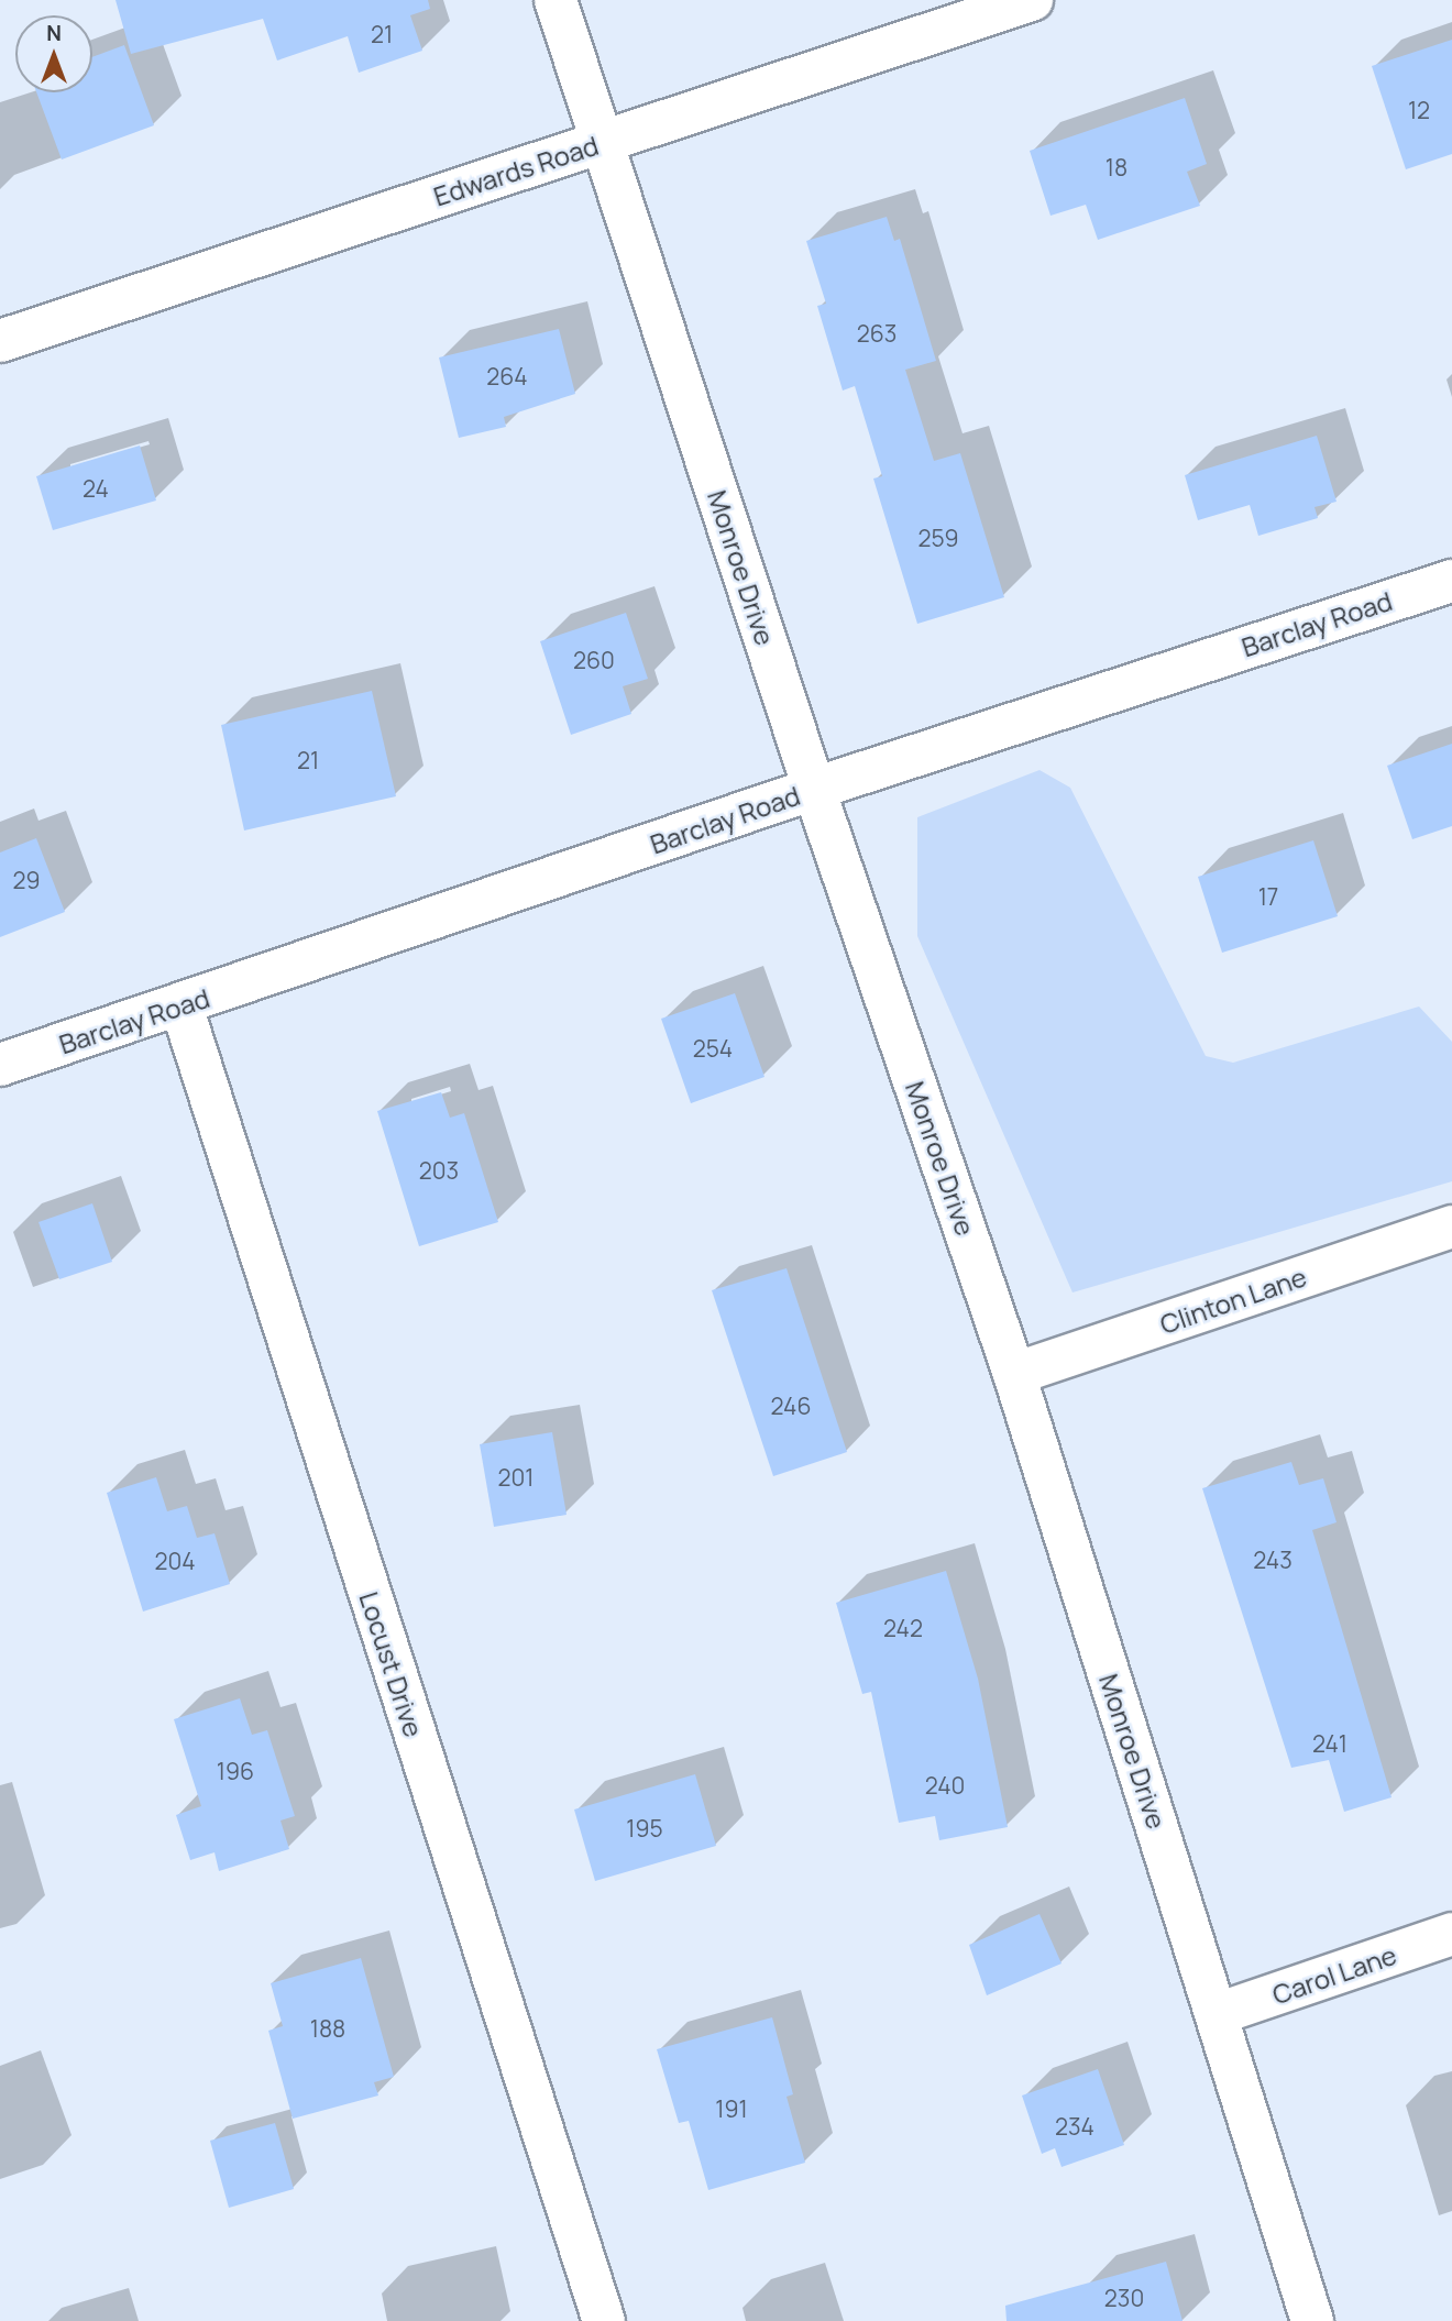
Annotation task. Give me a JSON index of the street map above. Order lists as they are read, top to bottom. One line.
{"streets":{"street":["Edwards Road","Monroe Drive","Barclay Road","Clinton Lane","Locust Drive","Carol Lane"]},"crossings":[["Edwards Road","Monroe Drive"],["Monroe Drive","Barclay Road"],["Monroe Drive","Clinton Lane"],["Monroe Drive","Carol Lane"],["Barclay Road","Locust Drive"]],"house_numbers":["21","12","18","263","264","24","259","260","21","29","17","254","203","246","201","243","204","242","241","196","240","195","188","191","234","230"],"north":"top"}
